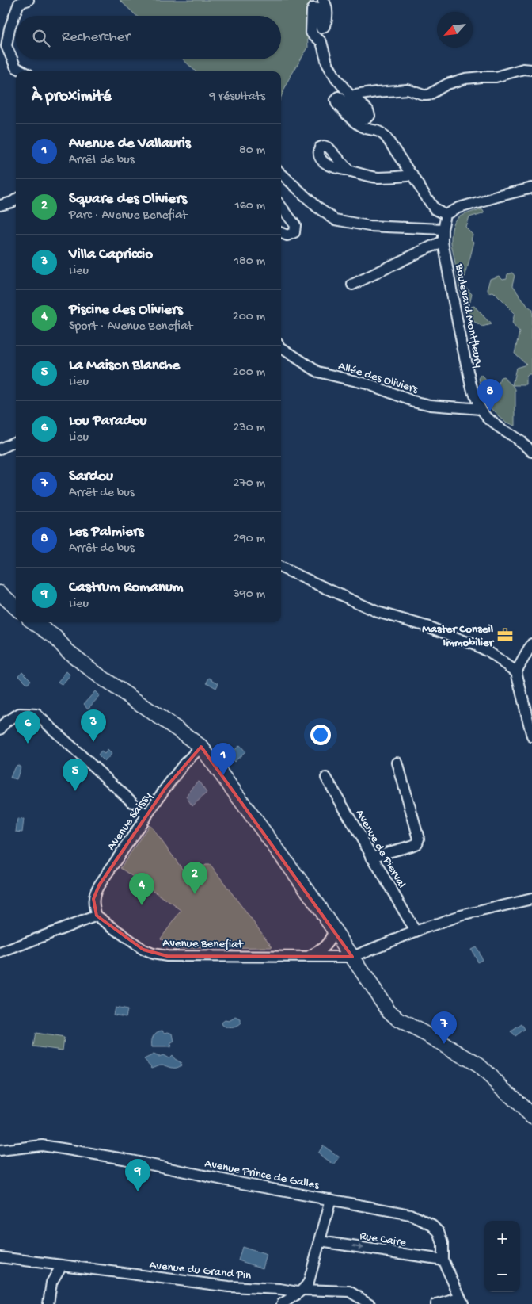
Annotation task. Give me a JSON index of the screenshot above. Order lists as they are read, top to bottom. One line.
{"streets":{"street":["Boulevard Montfleury","Allée des Oliviers","Avenue Saissy","Avenue de Pierval","Avenue Benefiat","Avenue Prince de Galles","Rue Caire","Avenue du Grand Pin"]},"crossings":[["Boulevard Montfleury","Allée des Oliviers"],["Avenue Saissy","Avenue Benefiat"],["Avenue Prince de Galles","Rue Caire"]],"one_way":["Rue Caire"],"places":{"office":["Master Conseil Immobilier"]},"north":"bottom left","page":{"search":"Rechercher","heading":["À proximité","9 résultats"],"list":[{"mark":"1","name":"Avenue de Vallauris","note":"Arrêt de bus","value":"80 m"},{"mark":"2","name":"Square des Oliviers","note":"Parc · Avenue Benefiat","value":"160 m"},{"mark":"3","name":"Villa Capriccio","note":"Lieu","value":"180 m"},{"mark":"4","name":"Piscine des Oliviers","note":"Sport · Avenue Benefiat","value":"200 m"},{"mark":"5","name":"La Maison Blanche","note":"Lieu","value":"200 m"},{"mark":"6","name":"Lou Paradou","note":"Lieu","value":"230 m"},{"mark":"7","name":"Sardou","note":"Arrêt de bus","value":"270 m"},{"mark":"8","name":"Les Palmiers","note":"Arrêt de bus","value":"290 m"},{"mark":"9","name":"Castrum Romanum","note":"Lieu","value":"390 m"}],"pins":["8","3","6","1","5","2","4","7","9"],"map_buttons":["+","−"]}}
